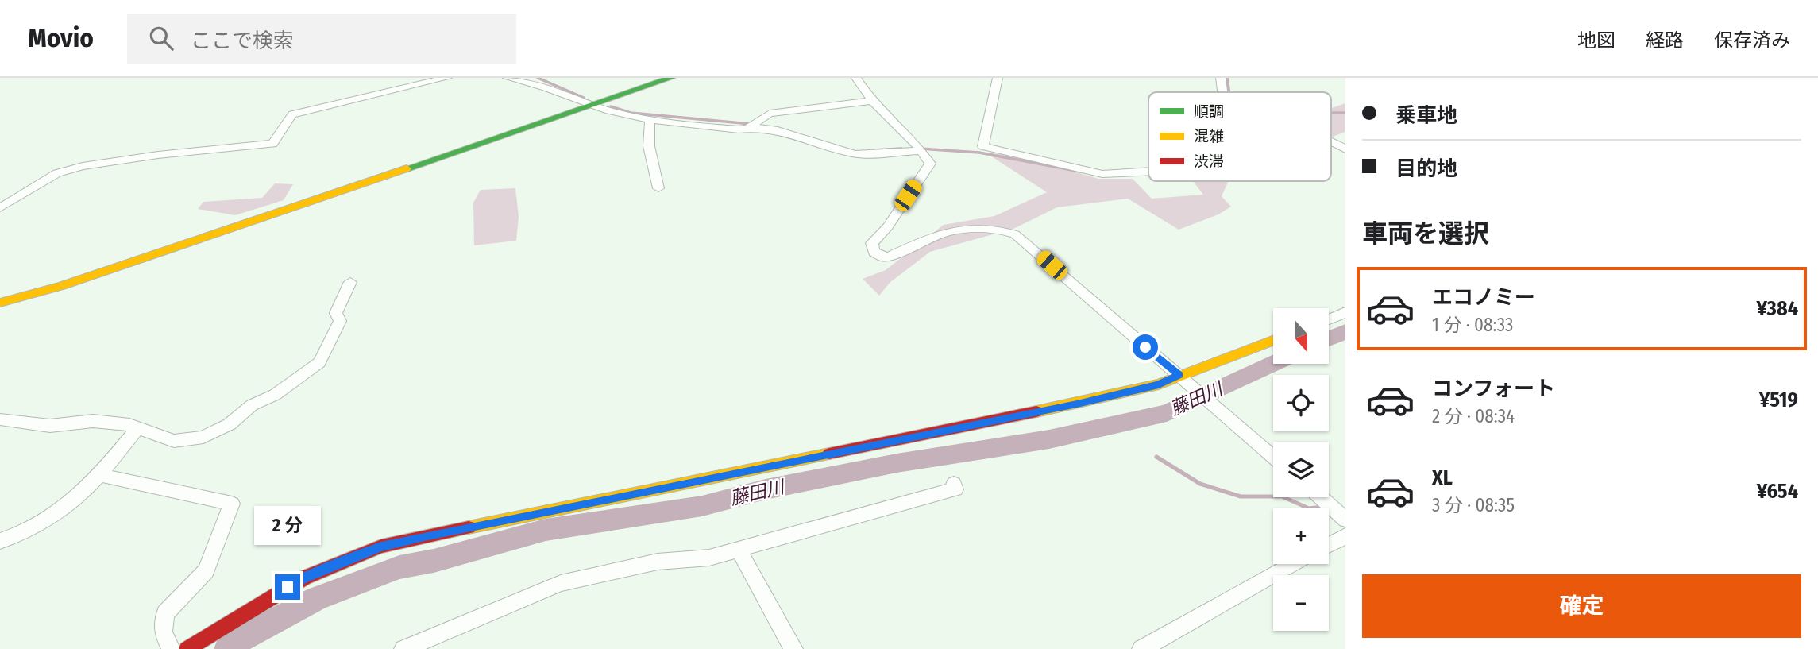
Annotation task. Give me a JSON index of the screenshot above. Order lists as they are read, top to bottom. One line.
{"water":["藤田川"],"legend":["順調","混雑","渋滞"],"north":"bottom","page":{"header":"Movio","search":"ここで検索","nav":["地図","経路","保存済み"],"banner":["乗車地","目的地"],"heading":"車両を選択","list":[{"name":"エコノミー","note":"1 分 · 08:33","value":"¥384"},{"name":"コンフォート","note":"2 分 · 08:34","value":"¥519"},{"name":"XL","note":"3 分 · 08:35","value":"¥654"}],"map_buttons":["+","−"],"bubble":"2 分","buttons":"確定"}}
